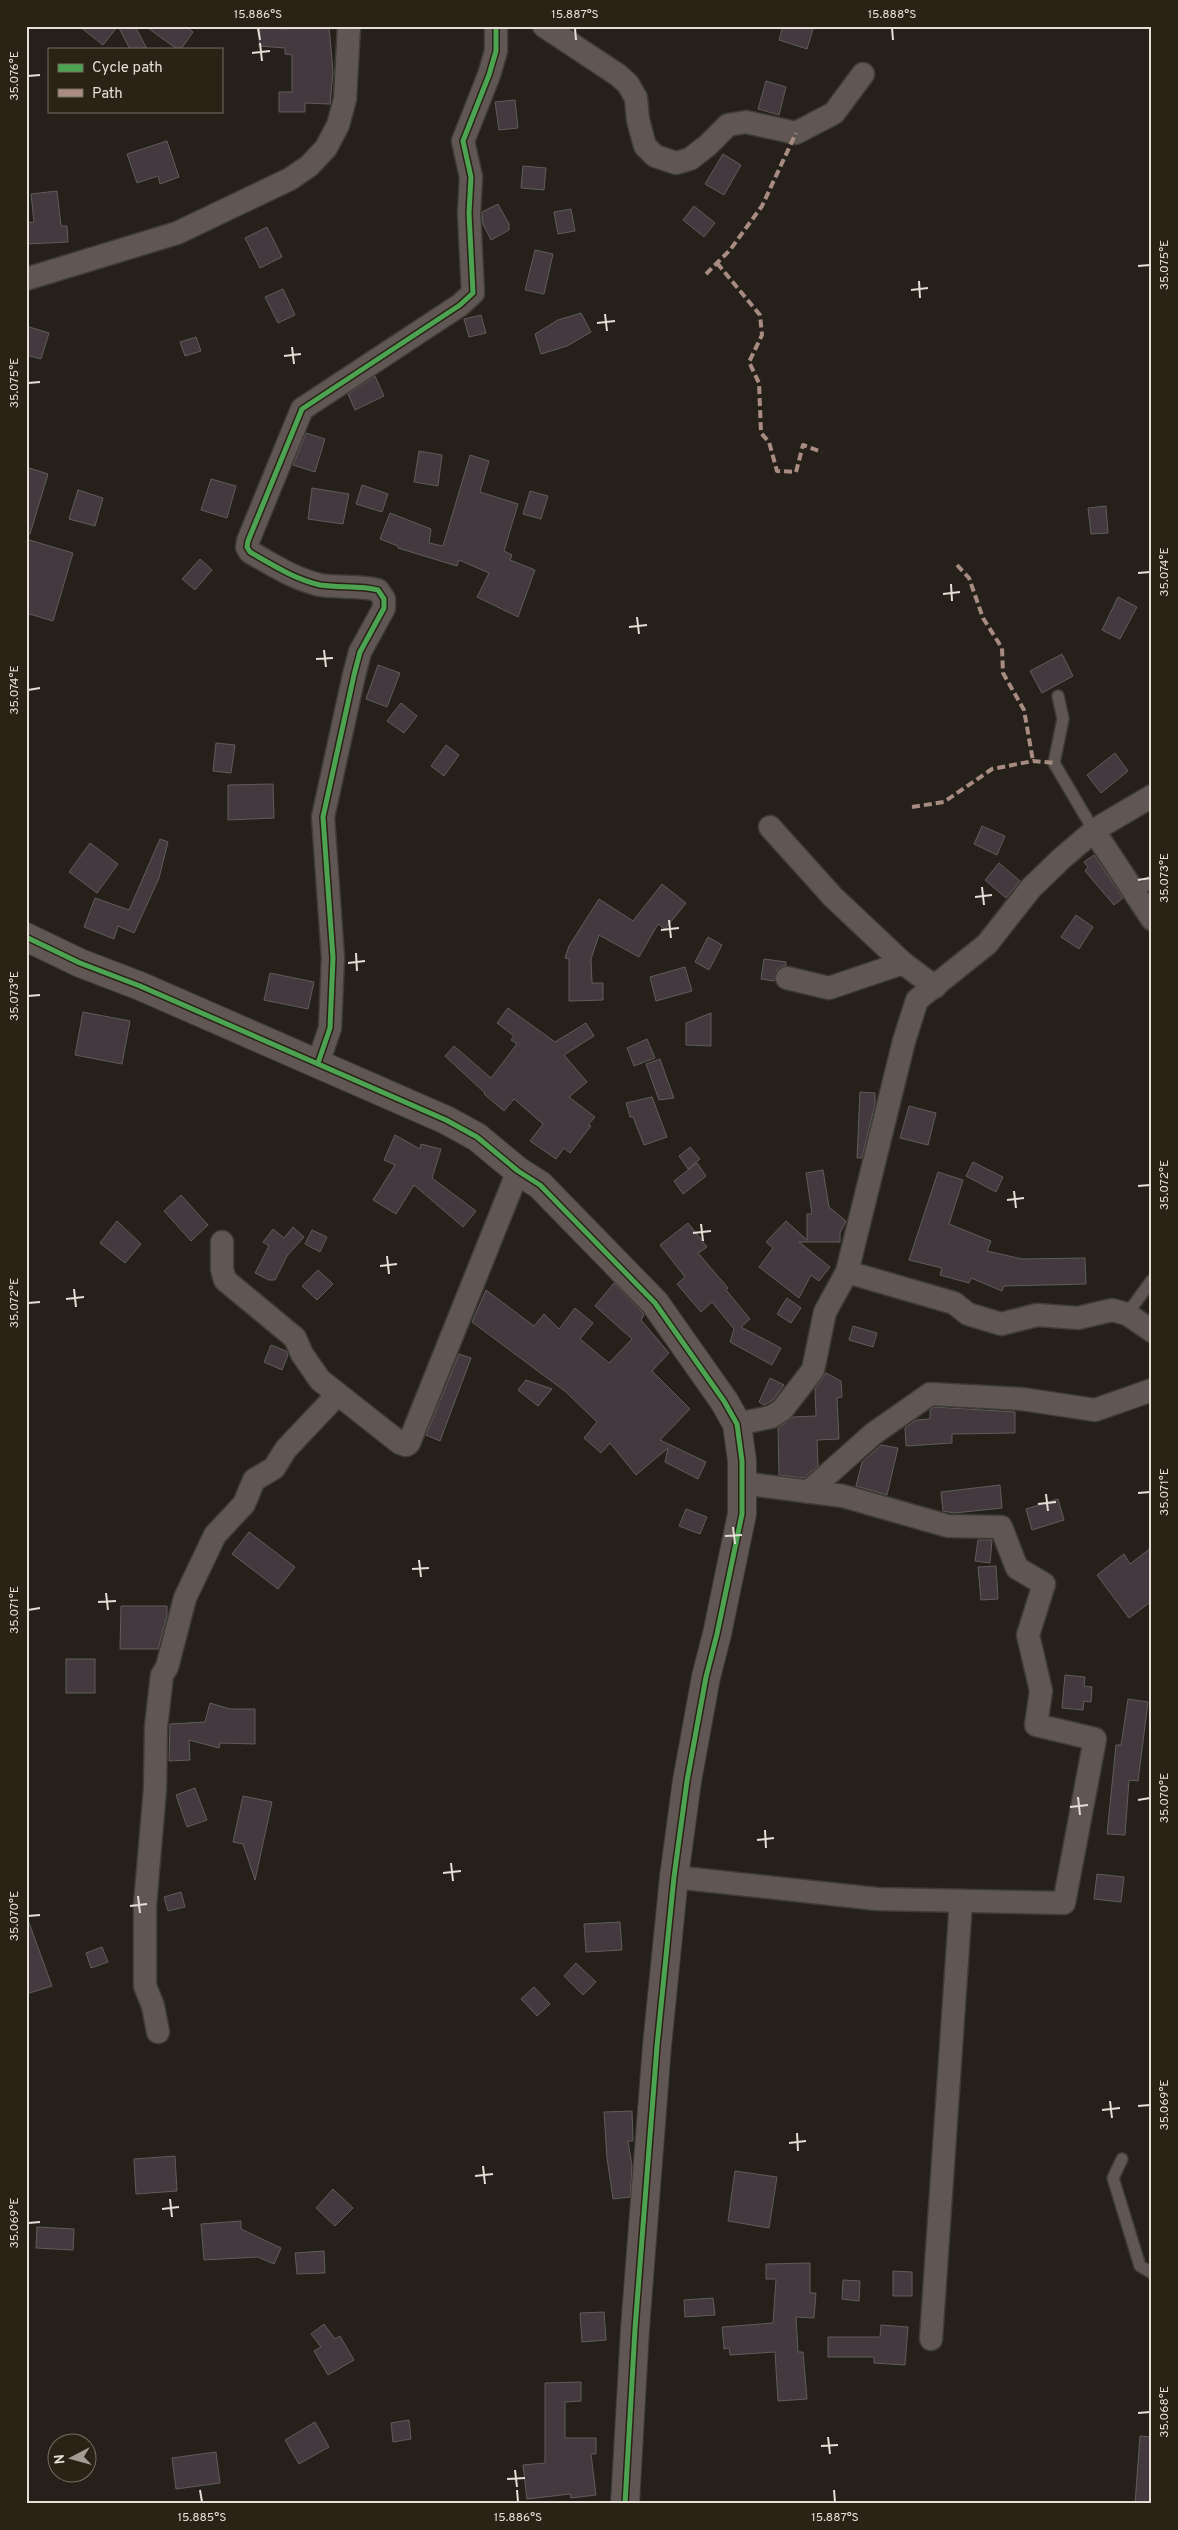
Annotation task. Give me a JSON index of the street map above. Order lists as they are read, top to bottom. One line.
{"legend":["Cycle path","Path"],"north":"left","coordinates":["15.886°S","15.887°S","15.888°S","35.076°E","35.075°E","35.074°E","35.073°E","35.072°E","35.071°E","35.070°E","35.069°E","35.068°E","15.885°S"]}
